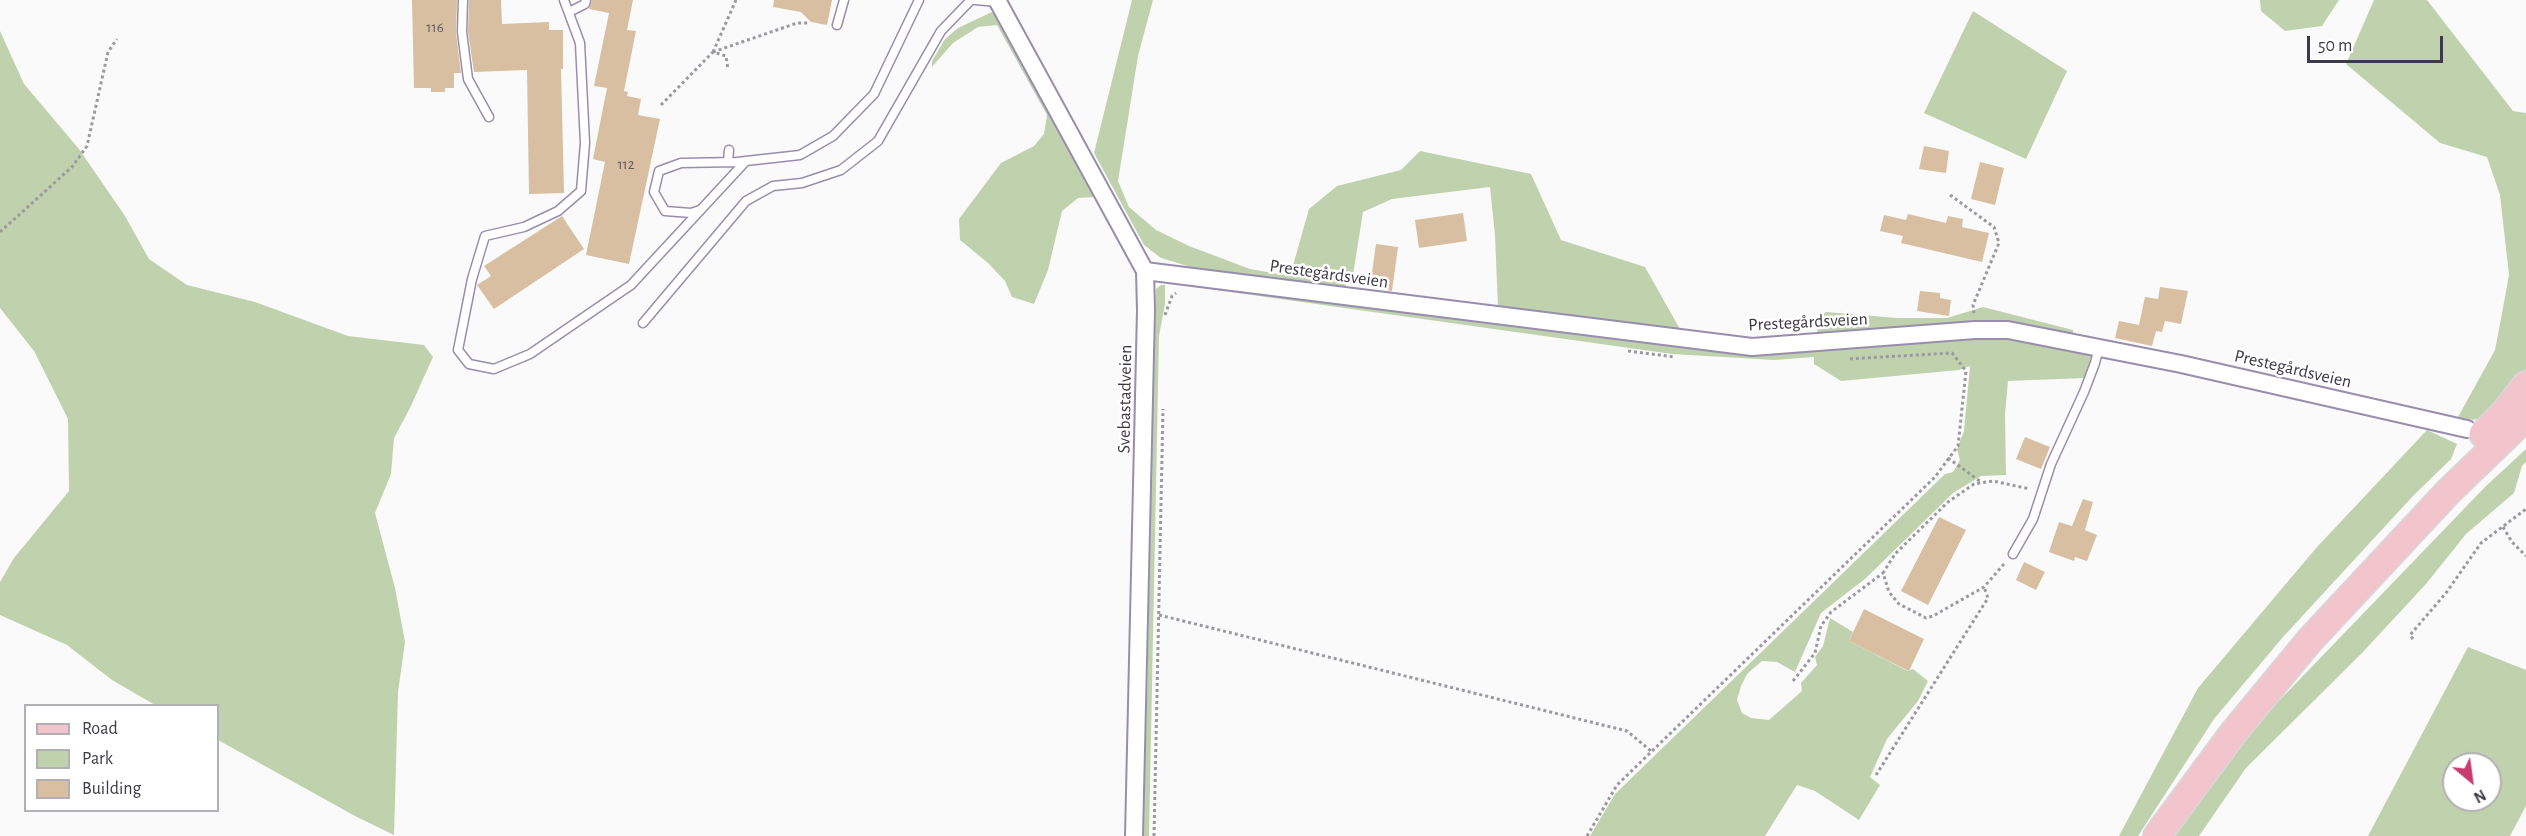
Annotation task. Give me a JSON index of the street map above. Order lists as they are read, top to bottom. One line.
{"streets":{"street":["Prestegårdsveien","Svebastadveien"]},"crossings":[["Prestegårdsveien","Svebastadveien"]],"house_numbers":["116","112"],"legend":["Road","Park","Building"],"scale_bar":"50 m","north":"bottom right"}
